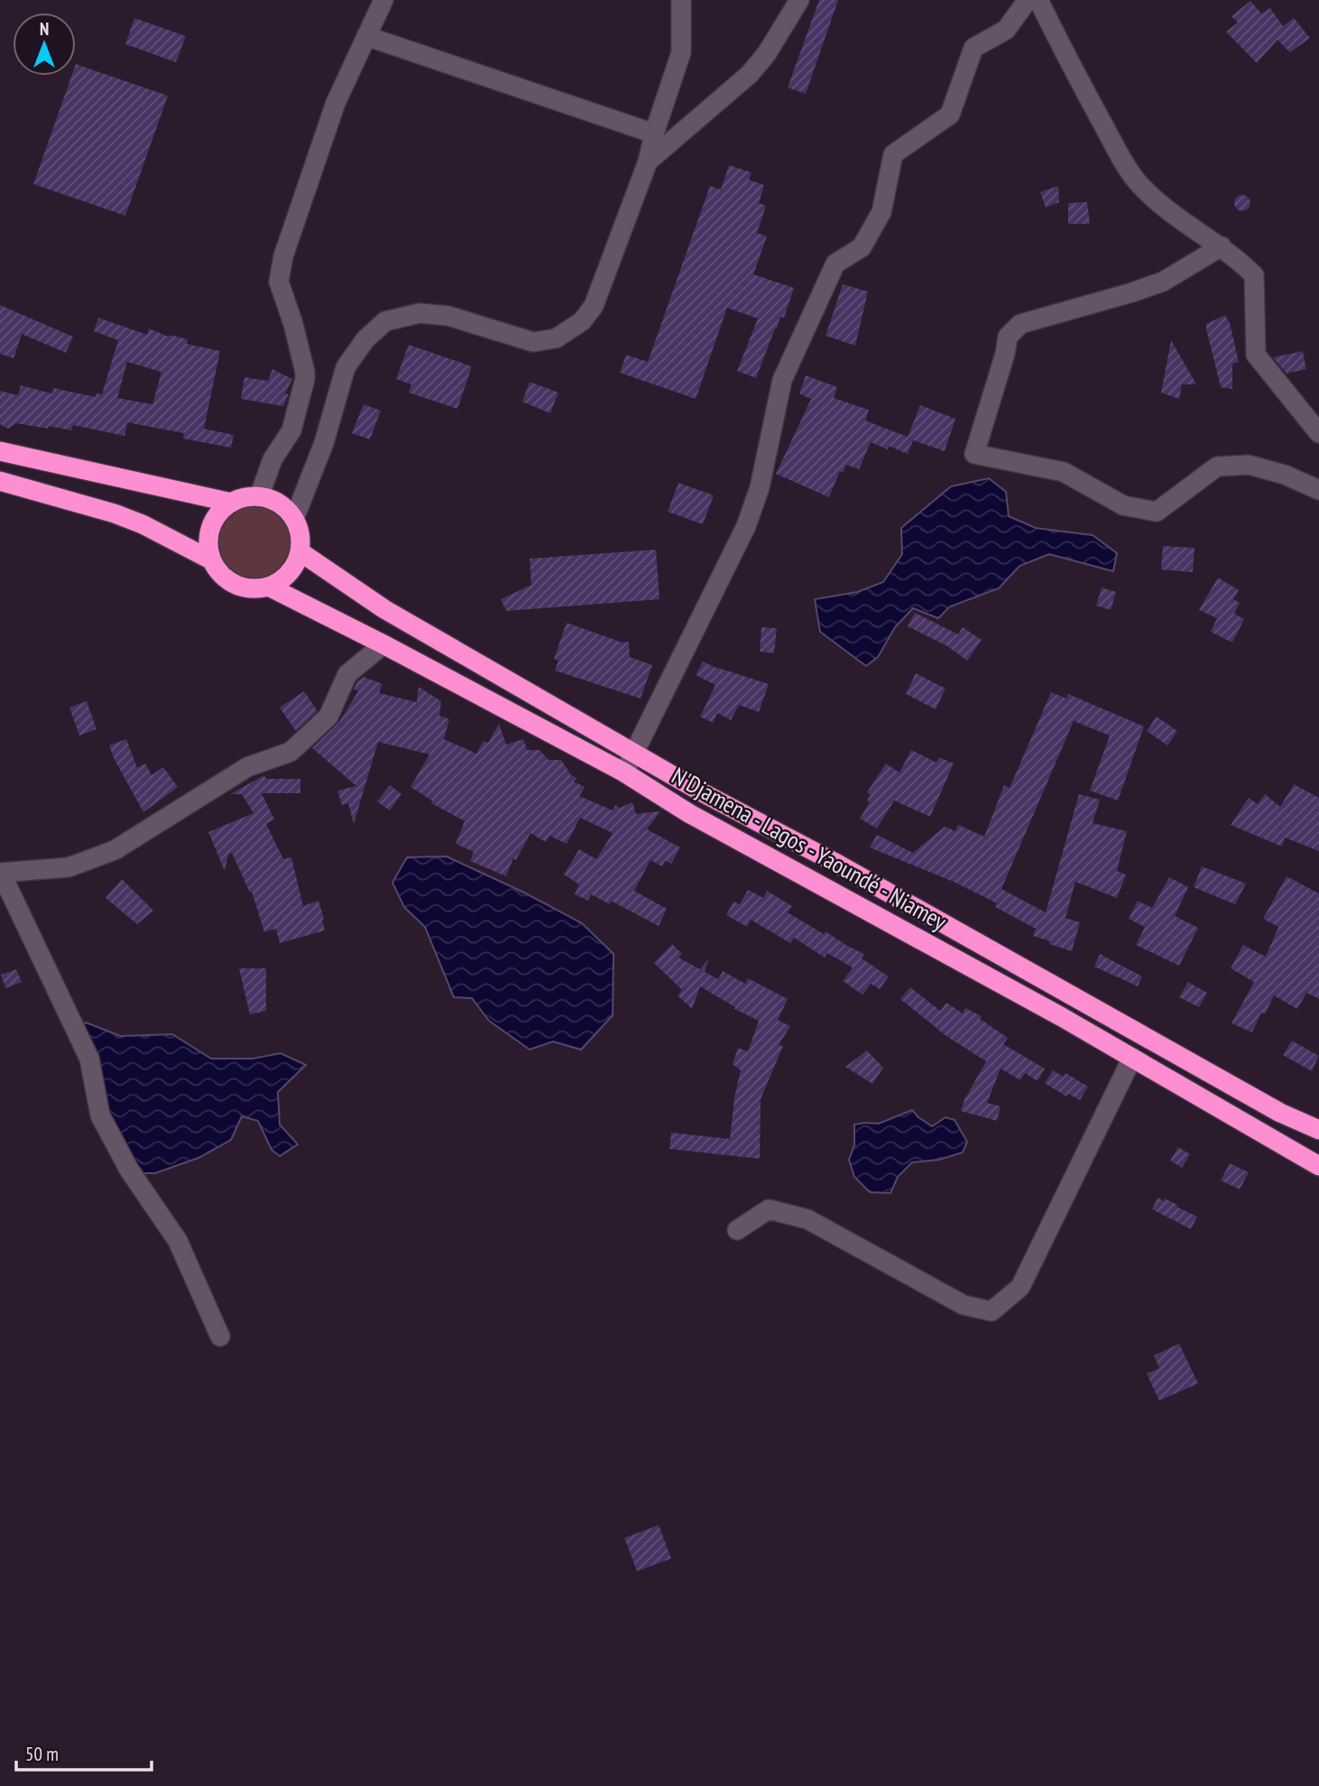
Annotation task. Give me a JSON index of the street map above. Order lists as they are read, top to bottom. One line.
{"streets":{"highway":["N'Djamena - Lagos - Yaoundé - Niamey"]},"scale_bar":"50 m","north":"top"}
